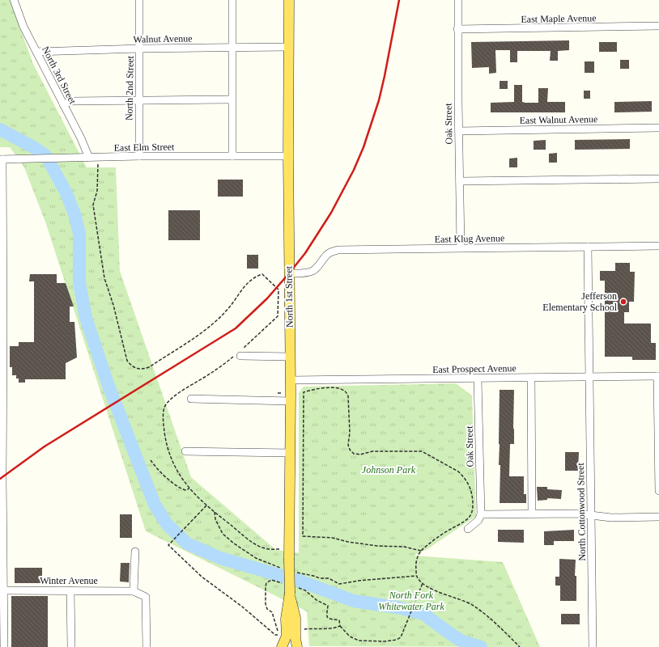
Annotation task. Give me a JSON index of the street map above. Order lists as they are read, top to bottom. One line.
{"streets":{"main road":["North 1st Street"],"street":["East Maple Avenue","Walnut Avenue","North 3rd Street","North 2nd Street","East Walnut Avenue","Oak Street","East Elm Street","East Klug Avenue","East Prospect Avenue","North Cottonwood Street","Winter Avenue"]},"crossings":[["East Maple Avenue","Oak Street"],["Walnut Avenue","North 3rd Street"],["Walnut Avenue","North 2nd Street"],["Walnut Avenue","North 1st Street"],["North 3rd Street","East Elm Street"],["North 2nd Street","East Elm Street"],["East Walnut Avenue","Oak Street"],["Oak Street","East Klug Avenue"],["Oak Street","East Prospect Avenue"],["East Elm Street","North 1st Street"],["East Klug Avenue","North 1st Street"],["East Klug Avenue","North Cottonwood Street"],["North 1st Street","East Prospect Avenue"],["East Prospect Avenue","North Cottonwood Street"]],"parks":["Johnson Park","North Fork Whitewater Park"],"places":["Jefferson Elementary School"]}
